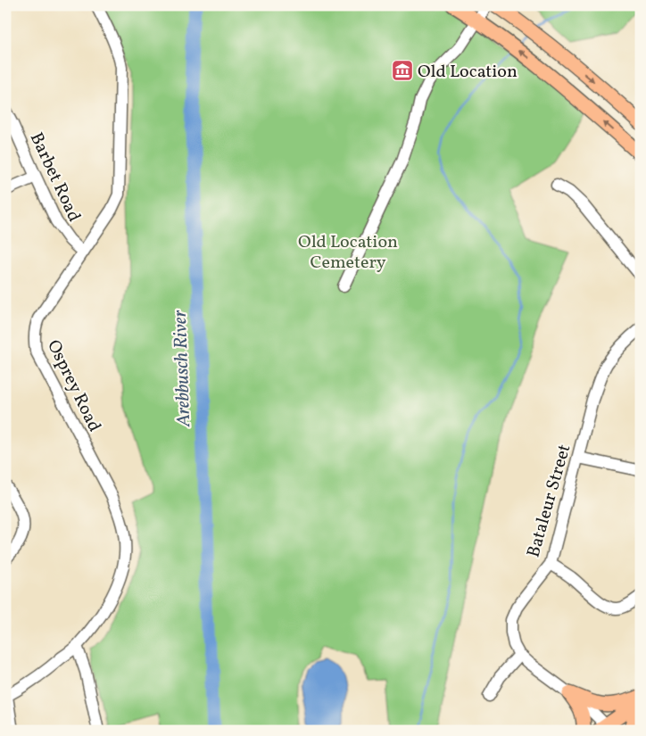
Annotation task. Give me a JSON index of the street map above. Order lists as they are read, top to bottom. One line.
{"streets":{"street":["Barbet Road","Osprey Road","Bataleur Street"]},"crossings":[["Barbet Road","Osprey Road"]],"water":["Arebbusch River"],"parks":["Old Location Cemetery"],"places":{"museum":["Old Location"]}}
